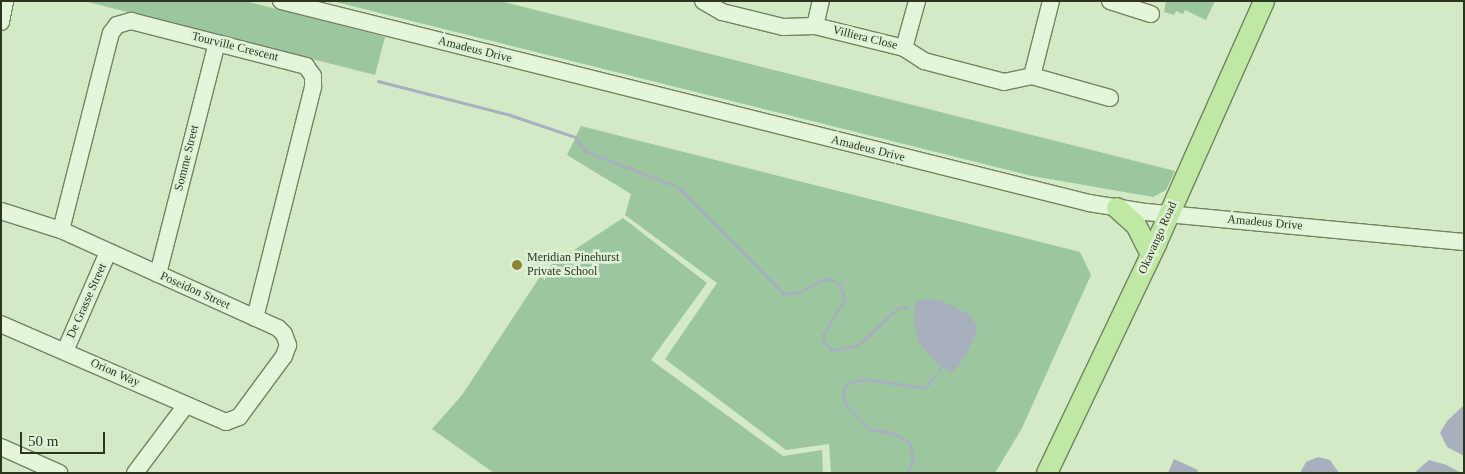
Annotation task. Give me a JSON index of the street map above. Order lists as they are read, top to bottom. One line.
{"streets":{"main road":["Okavango Road"],"street":["Villiera Close","Tourville Crescent","Amadeus Drive","Somme Street","Poseidon Street","De Grasse Street","Orion Way"]},"crossings":[["Tourville Crescent","Somme Street"],["Tourville Crescent","Poseidon Street"],["Amadeus Drive","Okavango Road"],["Somme Street","Poseidon Street"],["Poseidon Street","De Grasse Street"],["Poseidon Street","Orion Way"],["De Grasse Street","Orion Way"]],"places":["Meridian Pinehurst Private School"],"scale_bar":"50 m"}
